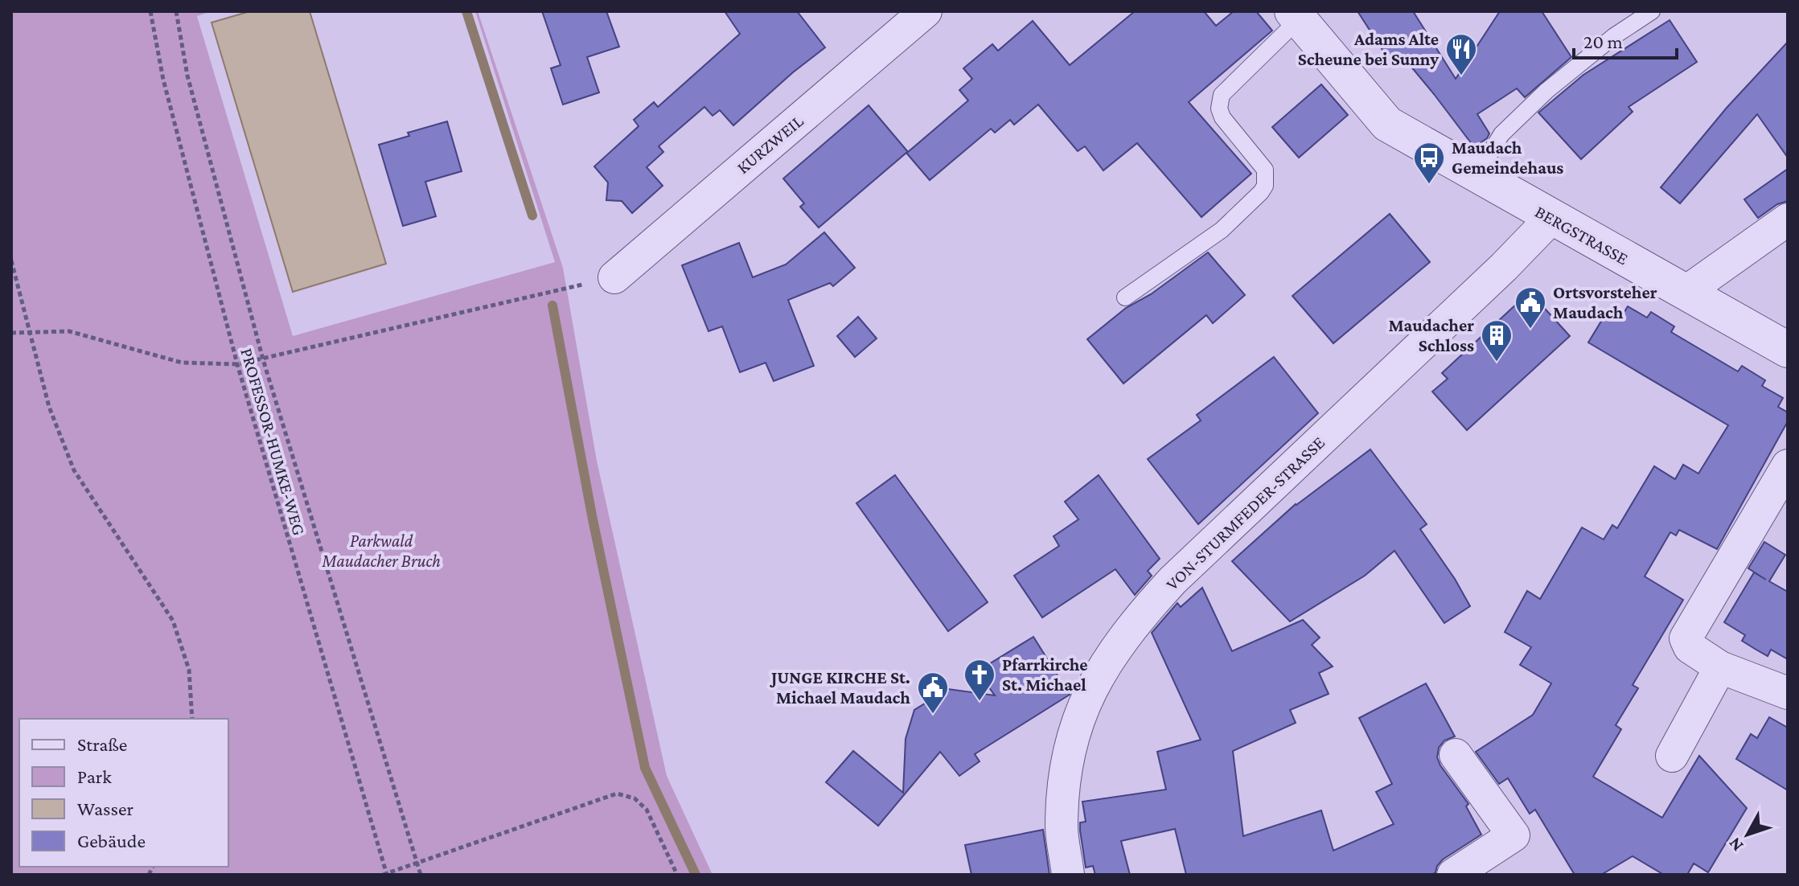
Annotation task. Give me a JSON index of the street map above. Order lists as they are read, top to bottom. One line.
{"streets":{"street":["KURZWEIL","BERGSTRASSE","VON-STURMFEDER-STRASSE"],"path":["PROFESSOR-HUMKE-WEG"]},"crossings":[["BERGSTRASSE","VON-STURMFEDER-STRASSE"]],"parks":["Parkwald Maudacher Bruch"],"places":{"restaurant":["Adams Alte Scheune bei Sunny"],"bus stop":["Maudach Gemeindehaus"],"public building":["Ortsvorsteher Maudach","JUNGE KIRCHE St. Michael Maudach"],"building":["Maudacher Schloss"],"church":["Pfarrkirche St. Michael"]},"legend":["Straße","Park","Wasser","Gebäude"],"scale_bar":"20 m","north":"bottom left"}
